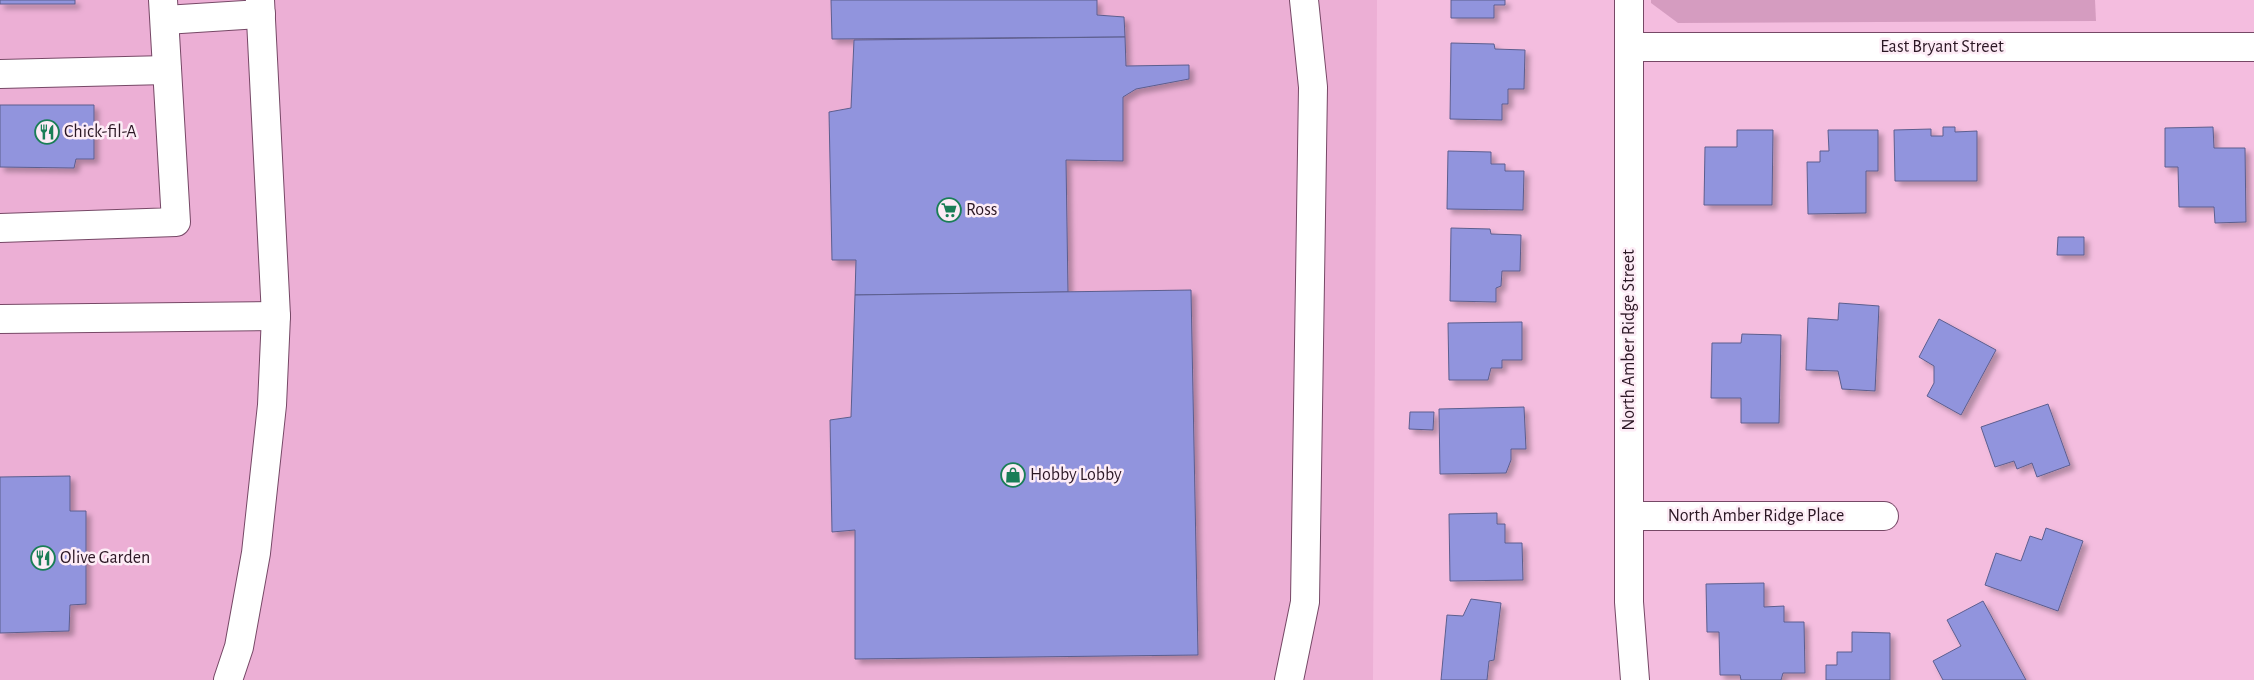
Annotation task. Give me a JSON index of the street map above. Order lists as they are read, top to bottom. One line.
{"streets":{"street":["East Bryant Street","North Amber Ridge Street","North Amber Ridge Place"]},"crossings":[["East Bryant Street","North Amber Ridge Street"],["North Amber Ridge Street","North Amber Ridge Place"]],"places":{"restaurant":["Chick-fil-A","Olive Garden"],"supermarket":["Ross"],"shop":["Hobby Lobby"]}}
